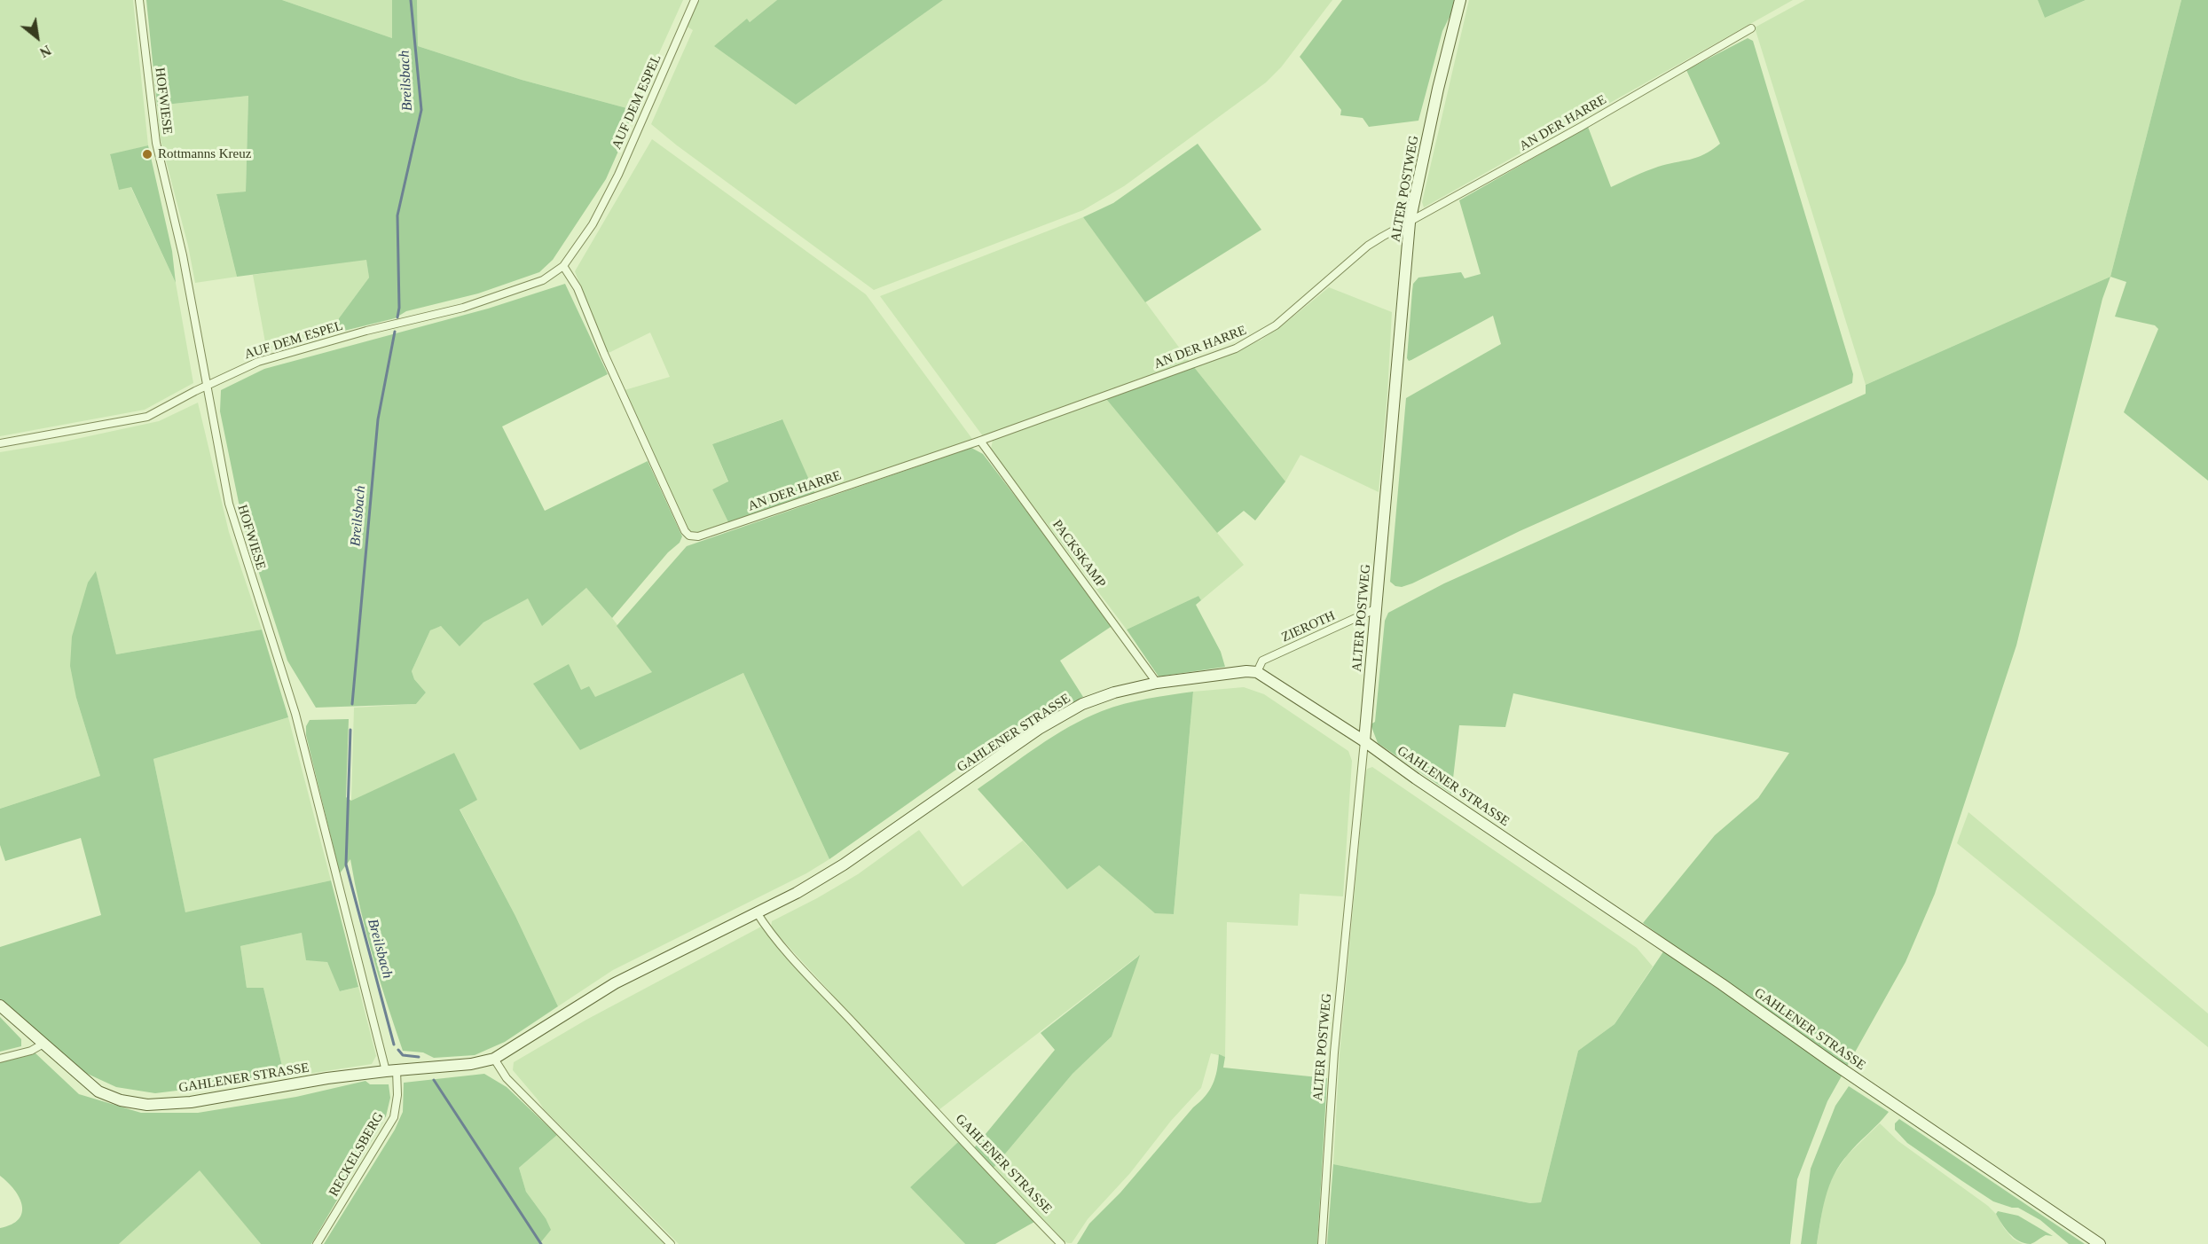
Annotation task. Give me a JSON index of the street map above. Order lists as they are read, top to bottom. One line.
{"streets":{"main road":["ALTER POSTWEG","GAHLENER STRASSE"],"street":["HOFWIESE","AUF DEM ESPEL","AN DER HARRE","PACKSKAMP","ZIEROTH","RECKELSBERG"]},"crossings":[["HOFWIESE","AUF DEM ESPEL"],["HOFWIESE","GAHLENER STRASSE"],["HOFWIESE","RECKELSBERG"],["AUF DEM ESPEL","AN DER HARRE"],["AN DER HARRE","ALTER POSTWEG"],["AN DER HARRE","PACKSKAMP"],["ALTER POSTWEG","ZIEROTH"],["ALTER POSTWEG","GAHLENER STRASSE"],["PACKSKAMP","GAHLENER STRASSE"],["ZIEROTH","GAHLENER STRASSE"],["GAHLENER STRASSE","RECKELSBERG"]],"water":["Breilsbach"],"places":["Rottmanns Kreuz"],"north":"bottom right"}
